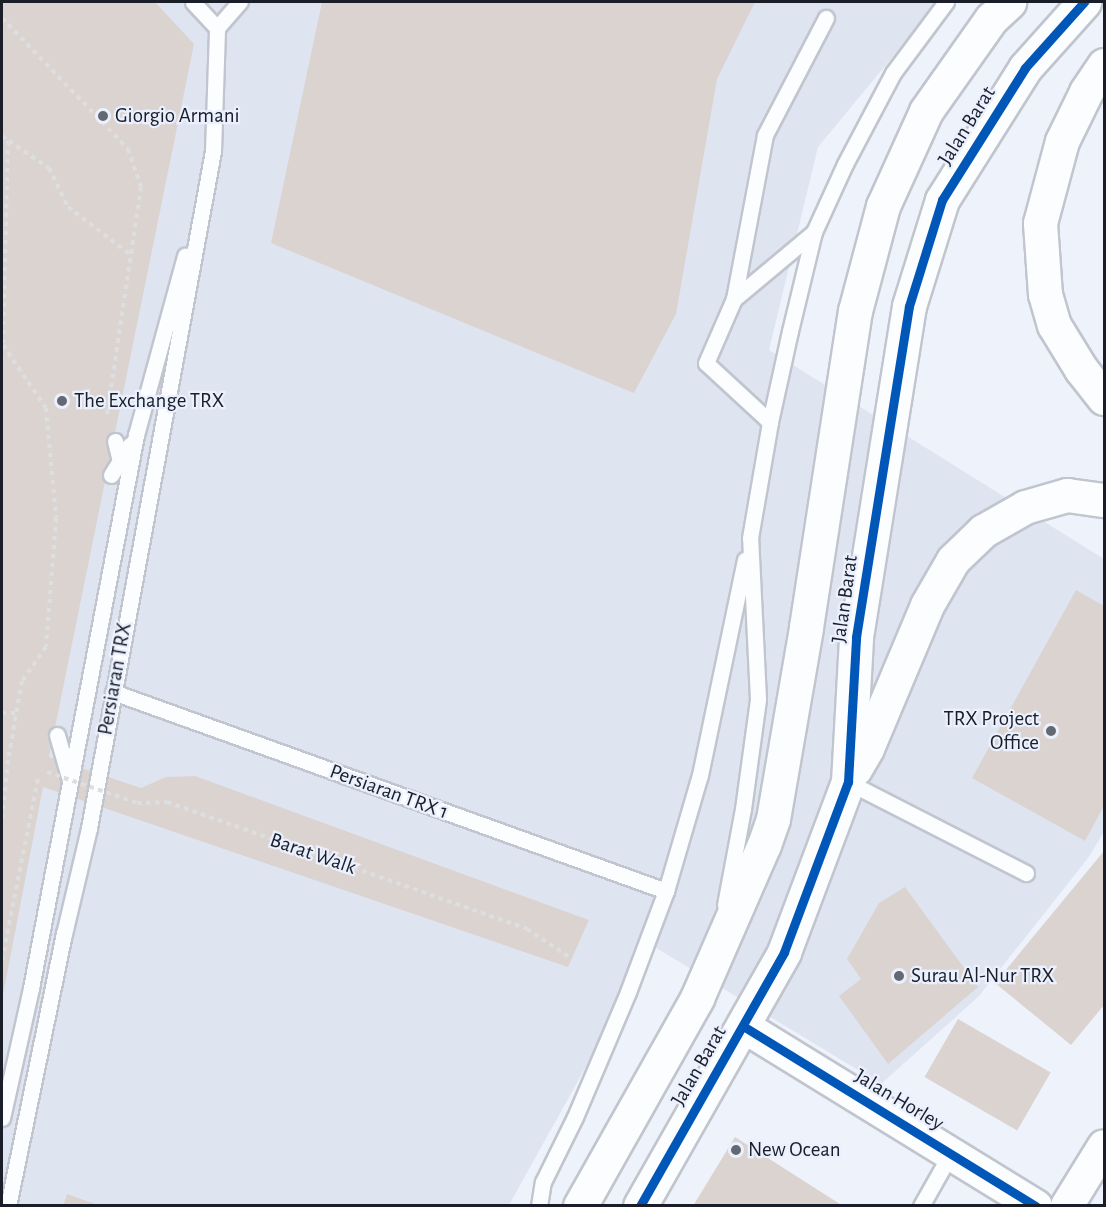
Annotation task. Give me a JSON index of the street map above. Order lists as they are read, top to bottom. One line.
{"streets":{"street":["Jalan Barat","Jalan Horley"],"lane":["Persiaran TRX","Persiaran TRX 1"],"path":["Barat Walk"]},"crossings":[["Jalan Barat","Jalan Horley"],["Persiaran TRX","Persiaran TRX 1"]],"places":["Giorgio Armani","The Exchange TRX","TRX Project Office","Surau Al-Nur TRX","New Ocean"]}
